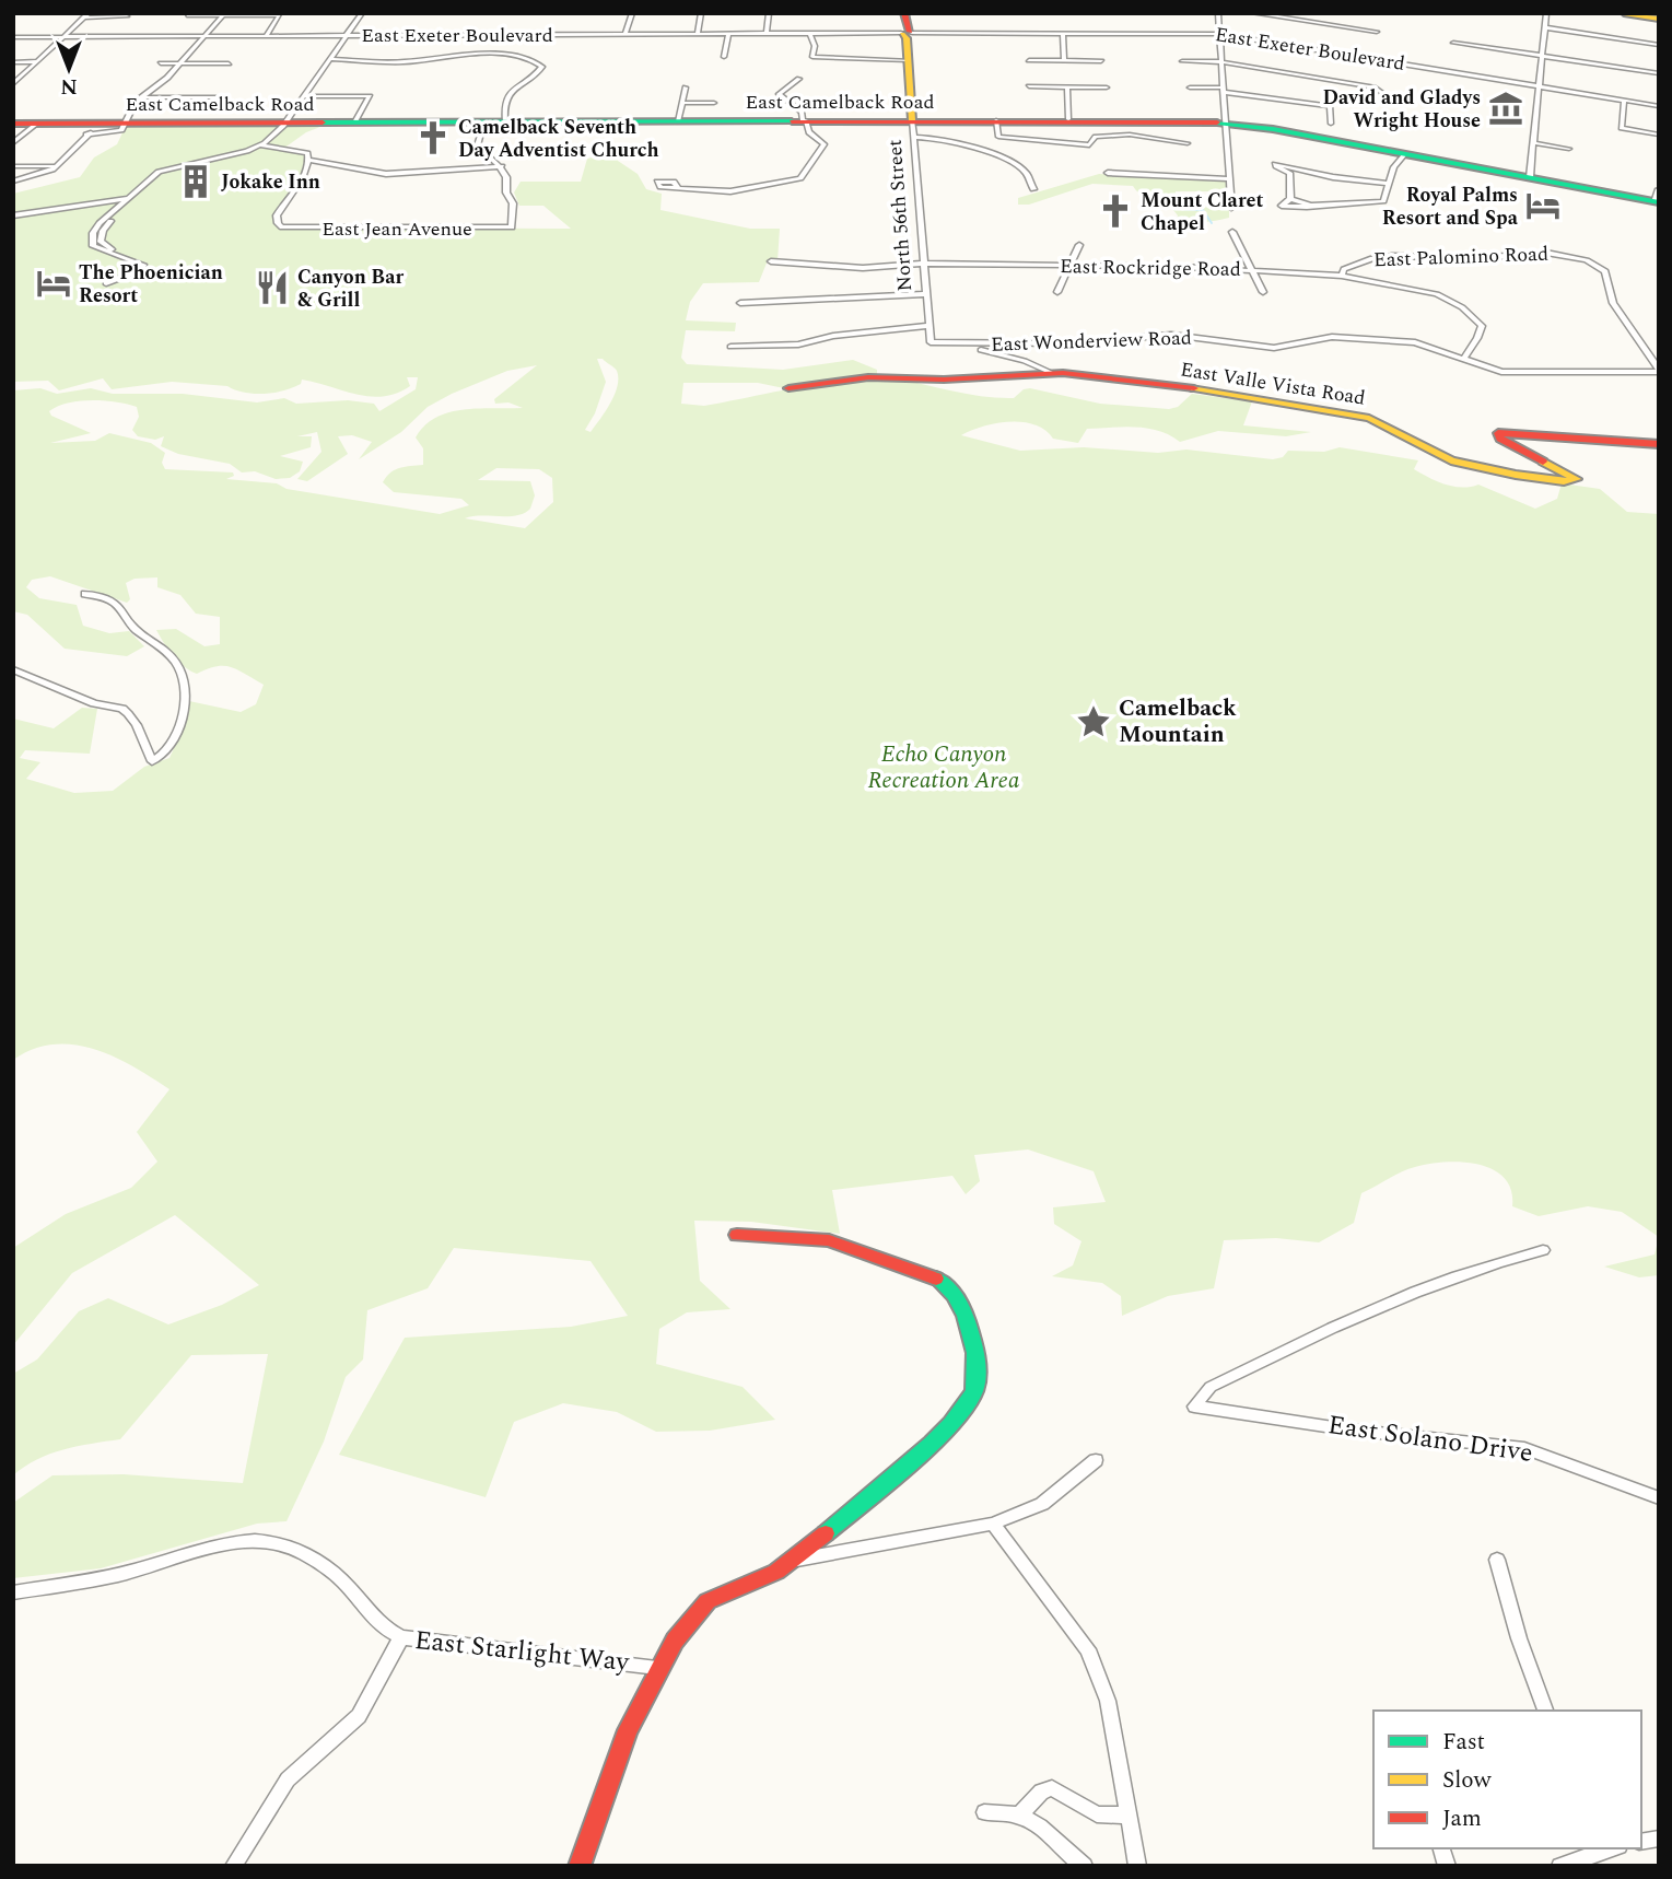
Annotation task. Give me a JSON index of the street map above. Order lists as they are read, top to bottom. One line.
{"streets":{"main road":["East Camelback Road","North 56th Street","East Valle Vista Road"],"street":["East Exeter Boulevard","East Jean Avenue","East Palomino Road","East Rockridge Road","East Wonderview Road","East Solano Drive","East Starlight Way"]},"crossings":[["East Exeter Boulevard","North 56th Street"],["East Camelback Road","North 56th Street"],["North 56th Street","East Rockridge Road"],["North 56th Street","East Wonderview Road"],["East Palomino Road","East Rockridge Road"],["East Palomino Road","East Wonderview Road"],["East Rockridge Road","East Wonderview Road"]],"parks":["Echo Canyon Recreation Area"],"places":{"museum":["David and Gladys Wright House"],"church":["Camelback Seventh Day Adventist Church","Mount Claret Chapel"],"building":["Jokake Inn"],"hotel":["Royal Palms Resort and Spa","The Phoenician Resort"],"restaurant":["Canyon Bar & Grill"],"place":["Camelback Mountain"]},"legend":["Fast","Slow","Jam"],"north":"bottom"}
